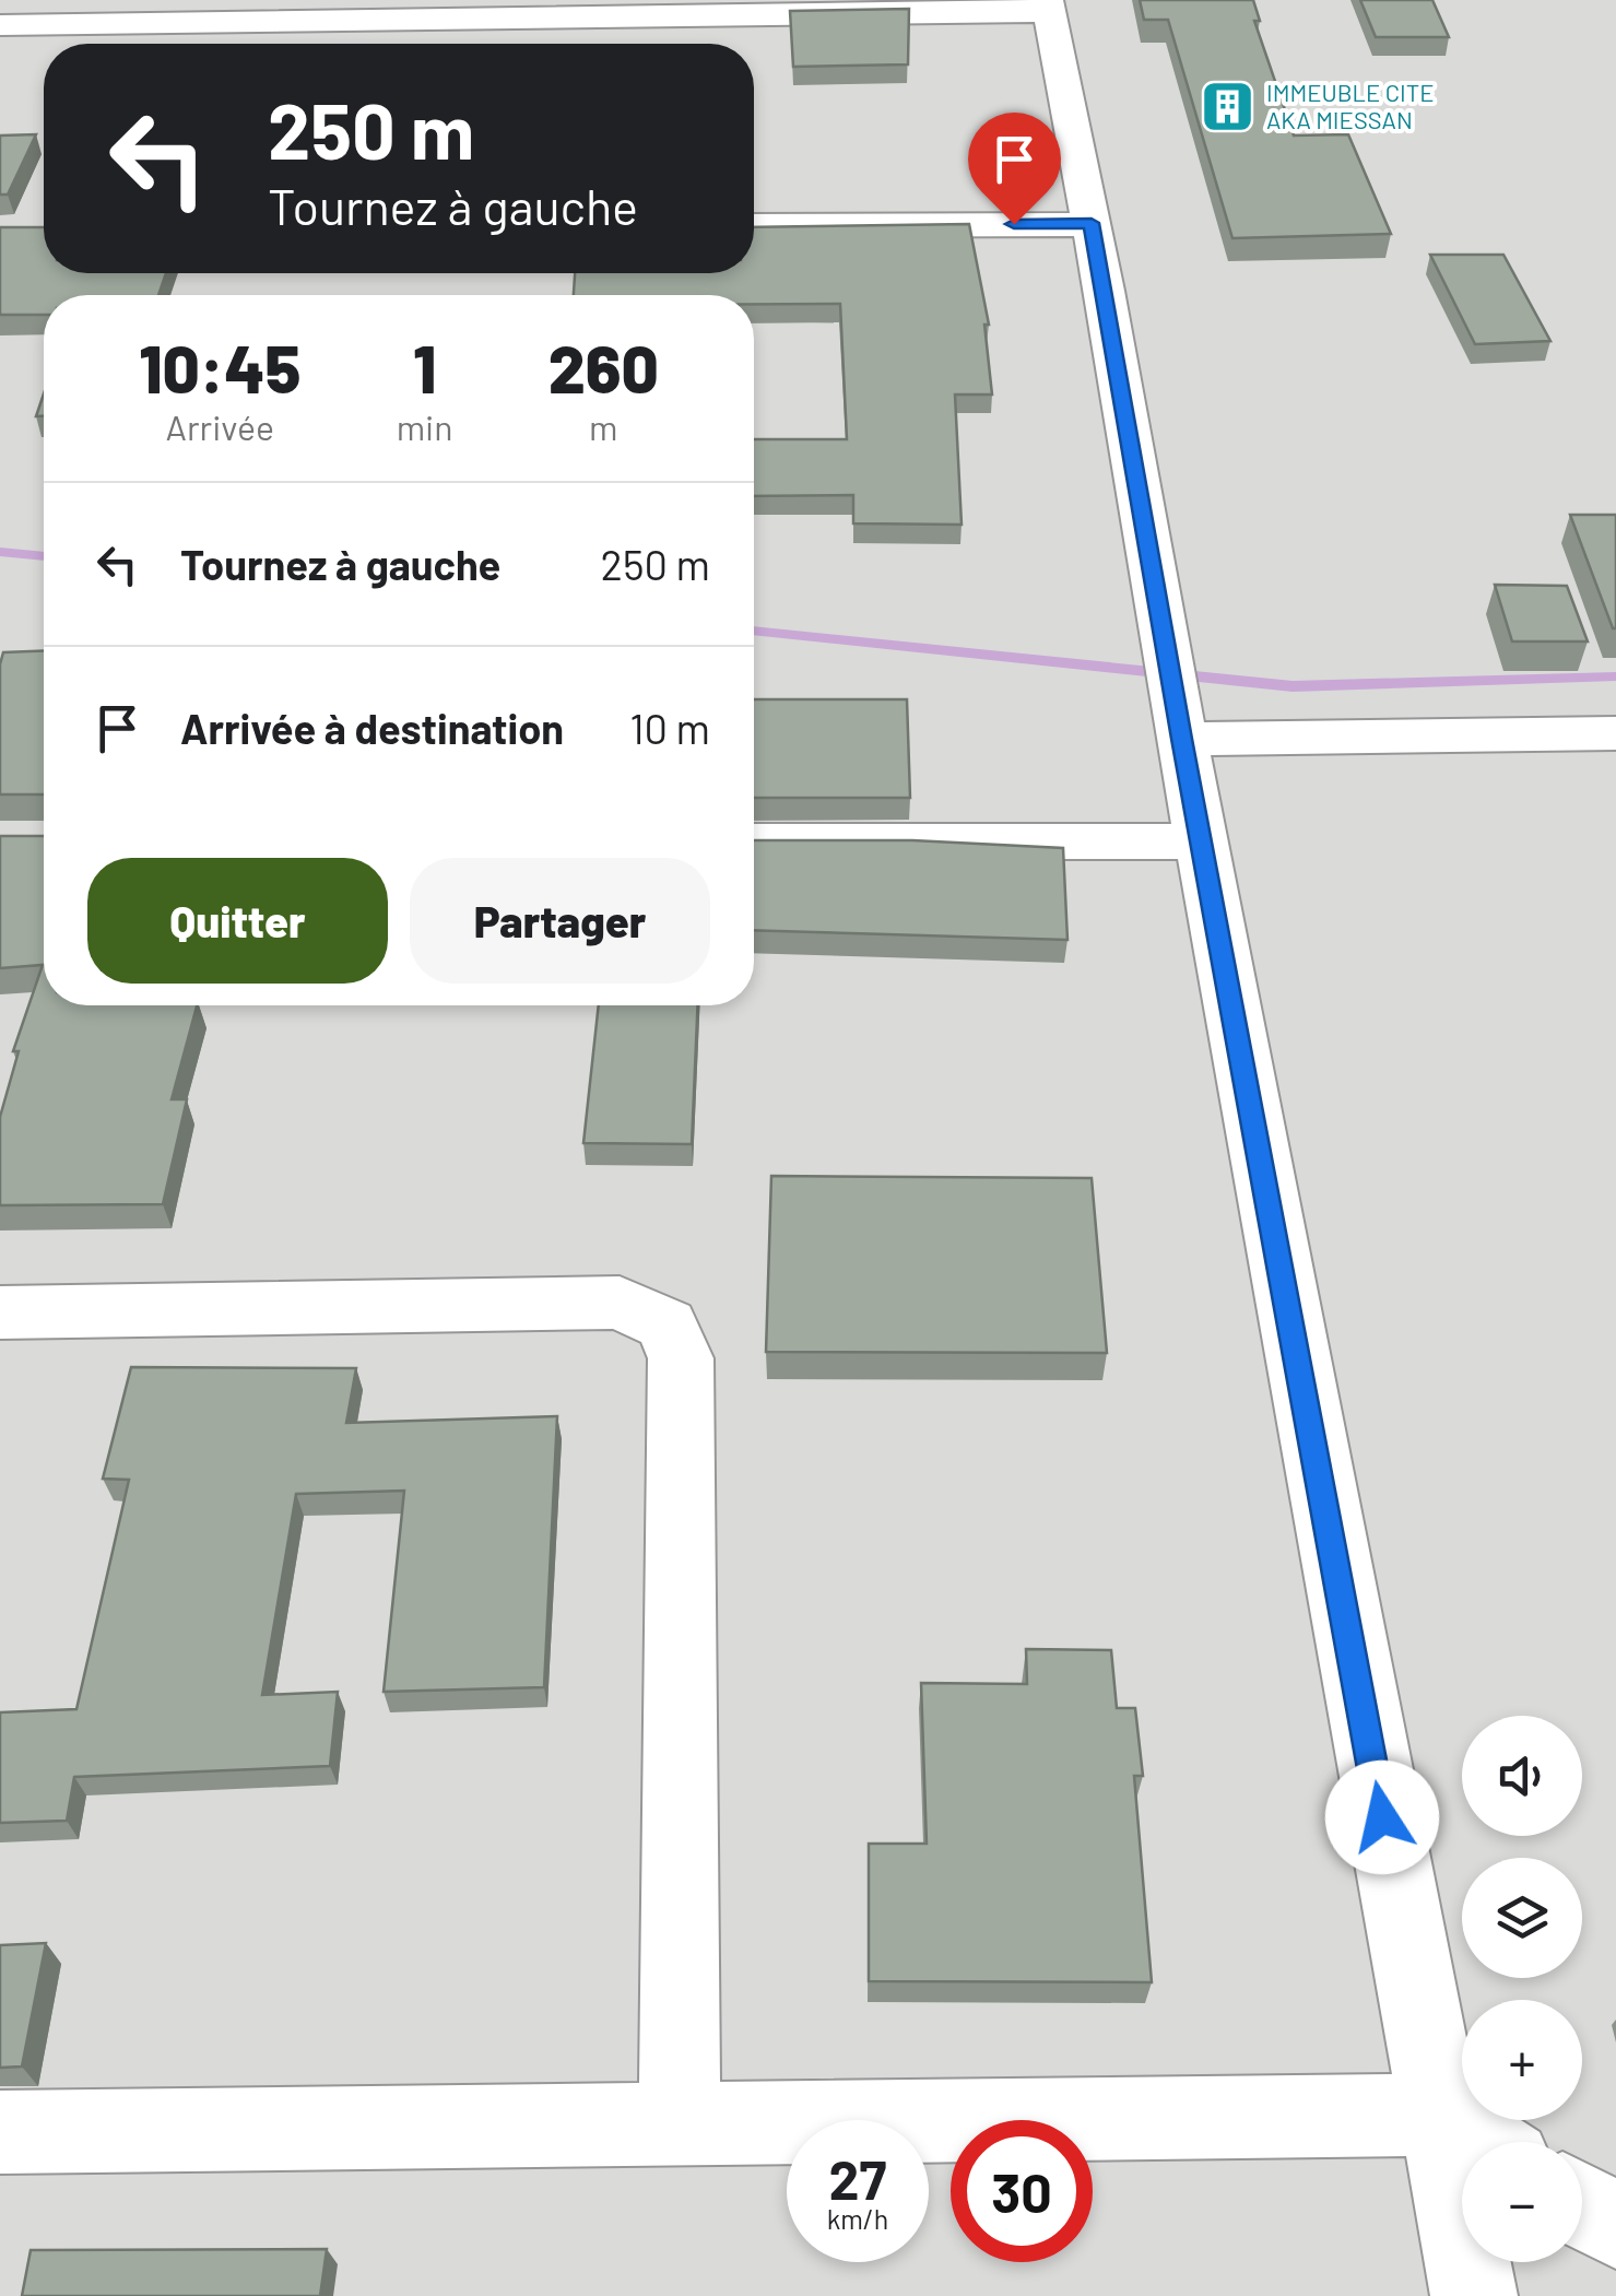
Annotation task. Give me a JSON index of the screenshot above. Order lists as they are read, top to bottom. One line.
{"places":{"building":["IMMEUBLE CITE AKA MIESSAN"]},"page":{"turn":["250 m","Tournez à gauche"],"eta":["10:45","Arrivée","1","min","260","m"],"list":[{"name":"Tournez à gauche","value":"250 m"},{"name":"Arrivée à destination","value":"10 m"}],"buttons":["Quitter","Partager"],"map_buttons":["+","−"],"speed":"27 km/h","limit":"30"}}
